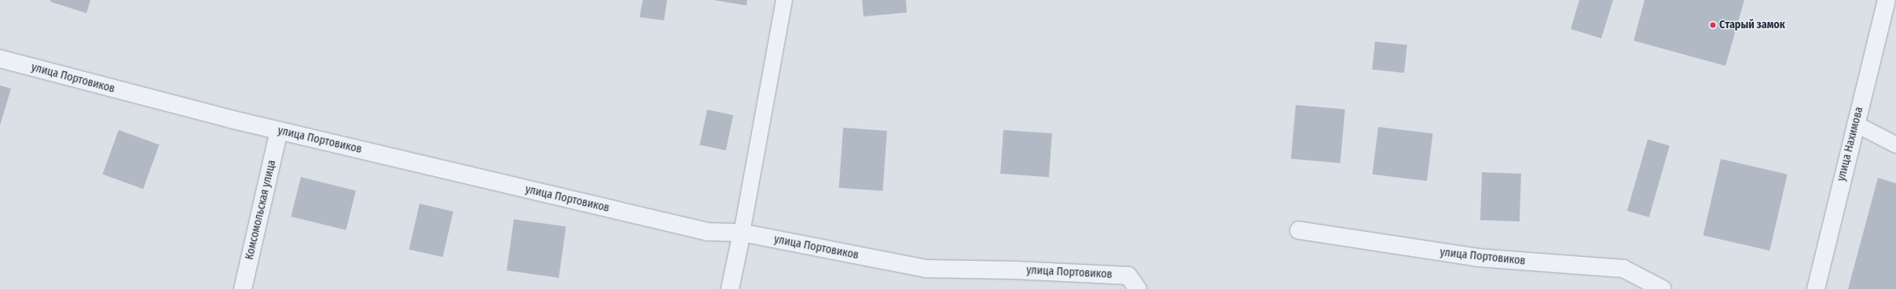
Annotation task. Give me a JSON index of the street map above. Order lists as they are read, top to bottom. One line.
{"streets":{"street":["улица Портовиков","улица Нахимова","Комсомольская улица"]},"crossings":[["улица Портовиков","Комсомольская улица"]],"places":["Cтарый замок"]}
